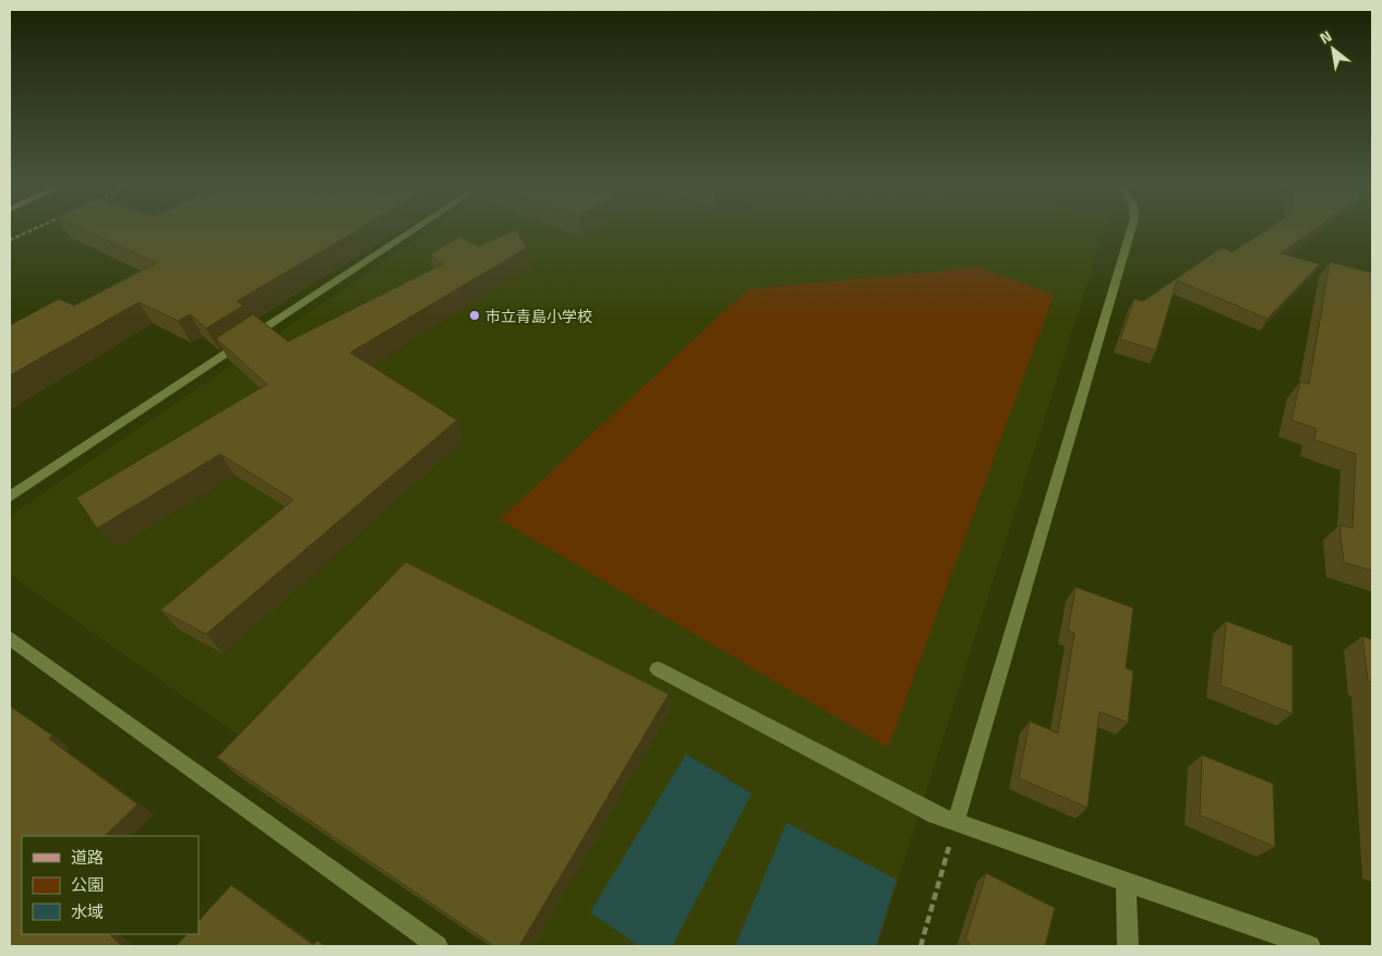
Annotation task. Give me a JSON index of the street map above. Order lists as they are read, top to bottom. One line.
{"places":["市立青島小学校"],"legend":["道路","公園","水域"],"north":"top left"}
